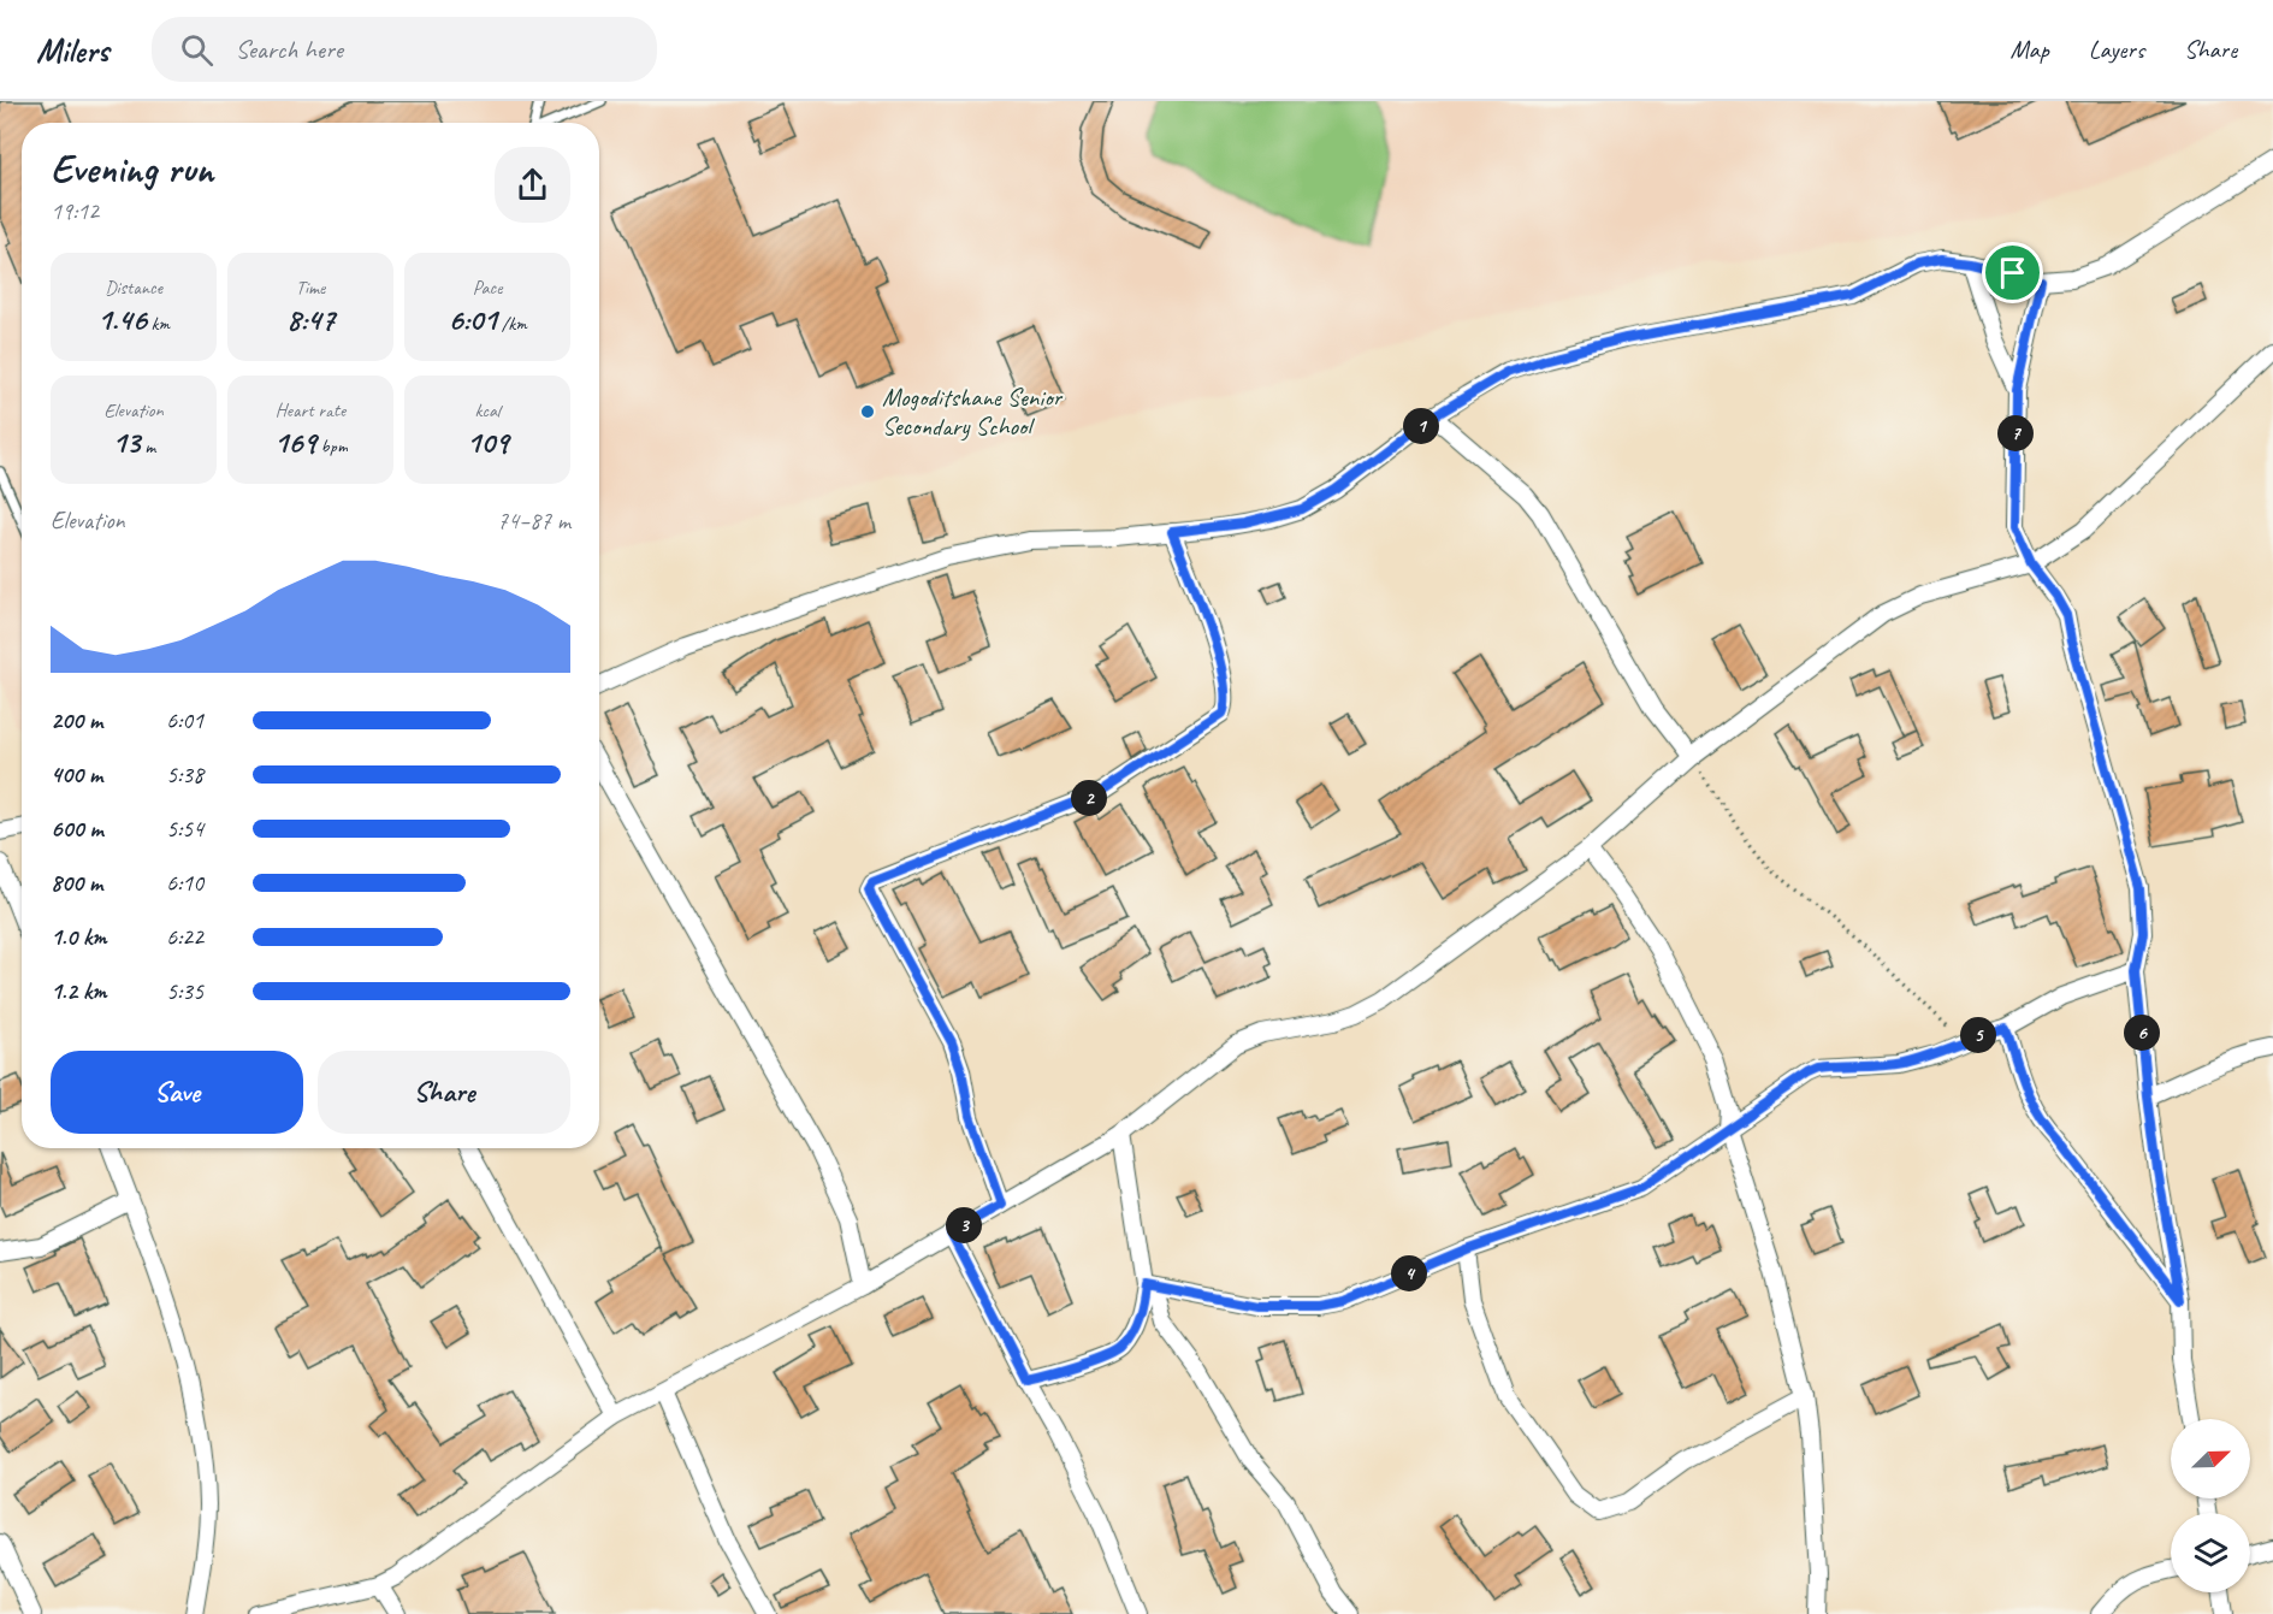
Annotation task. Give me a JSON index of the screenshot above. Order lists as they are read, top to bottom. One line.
{"places":["Mogoditshane Senior Secondary School"],"north":"top right","page":{"header":"Milers","search":"Search here","nav":["Map","Layers","Share"],"heading":["Evening run","19:12"],"stats":[["Distance","1.46 km"],["Time","8:47"],["Pace","6:01 /km"],["Elevation","13 m"],["Heart rate","169 bpm"],["kcal","109"]],"pins":["1","7","2","6","5","3","4"],"chart":["Elevation","74–87 m"],"list":[{"name":"200 m","note":"6:01"},{"name":"400 m","note":"5:38"},{"name":"600 m","note":"5:54"},{"name":"800 m","note":"6:10"},{"name":"1.0 km","note":"6:22"},{"name":"1.2 km","note":"5:35"}],"buttons":["Save","Share"]}}
